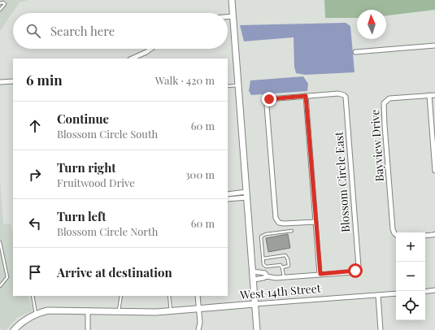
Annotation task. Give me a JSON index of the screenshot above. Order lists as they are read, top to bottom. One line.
{"streets":{"street":["Bayview Drive","Blossom Circle East","West 14th Street"]},"north":"top","page":{"search":"Search here","heading":["6 min","Walk · 420 m"],"list":[["Continue","Blossom Circle South","60 m"],["Turn right","Fruitwood Drive","300 m"],["Turn left","Blossom Circle North","60 m"],"Arrive at destination"],"map_buttons":["+","−"]}}
